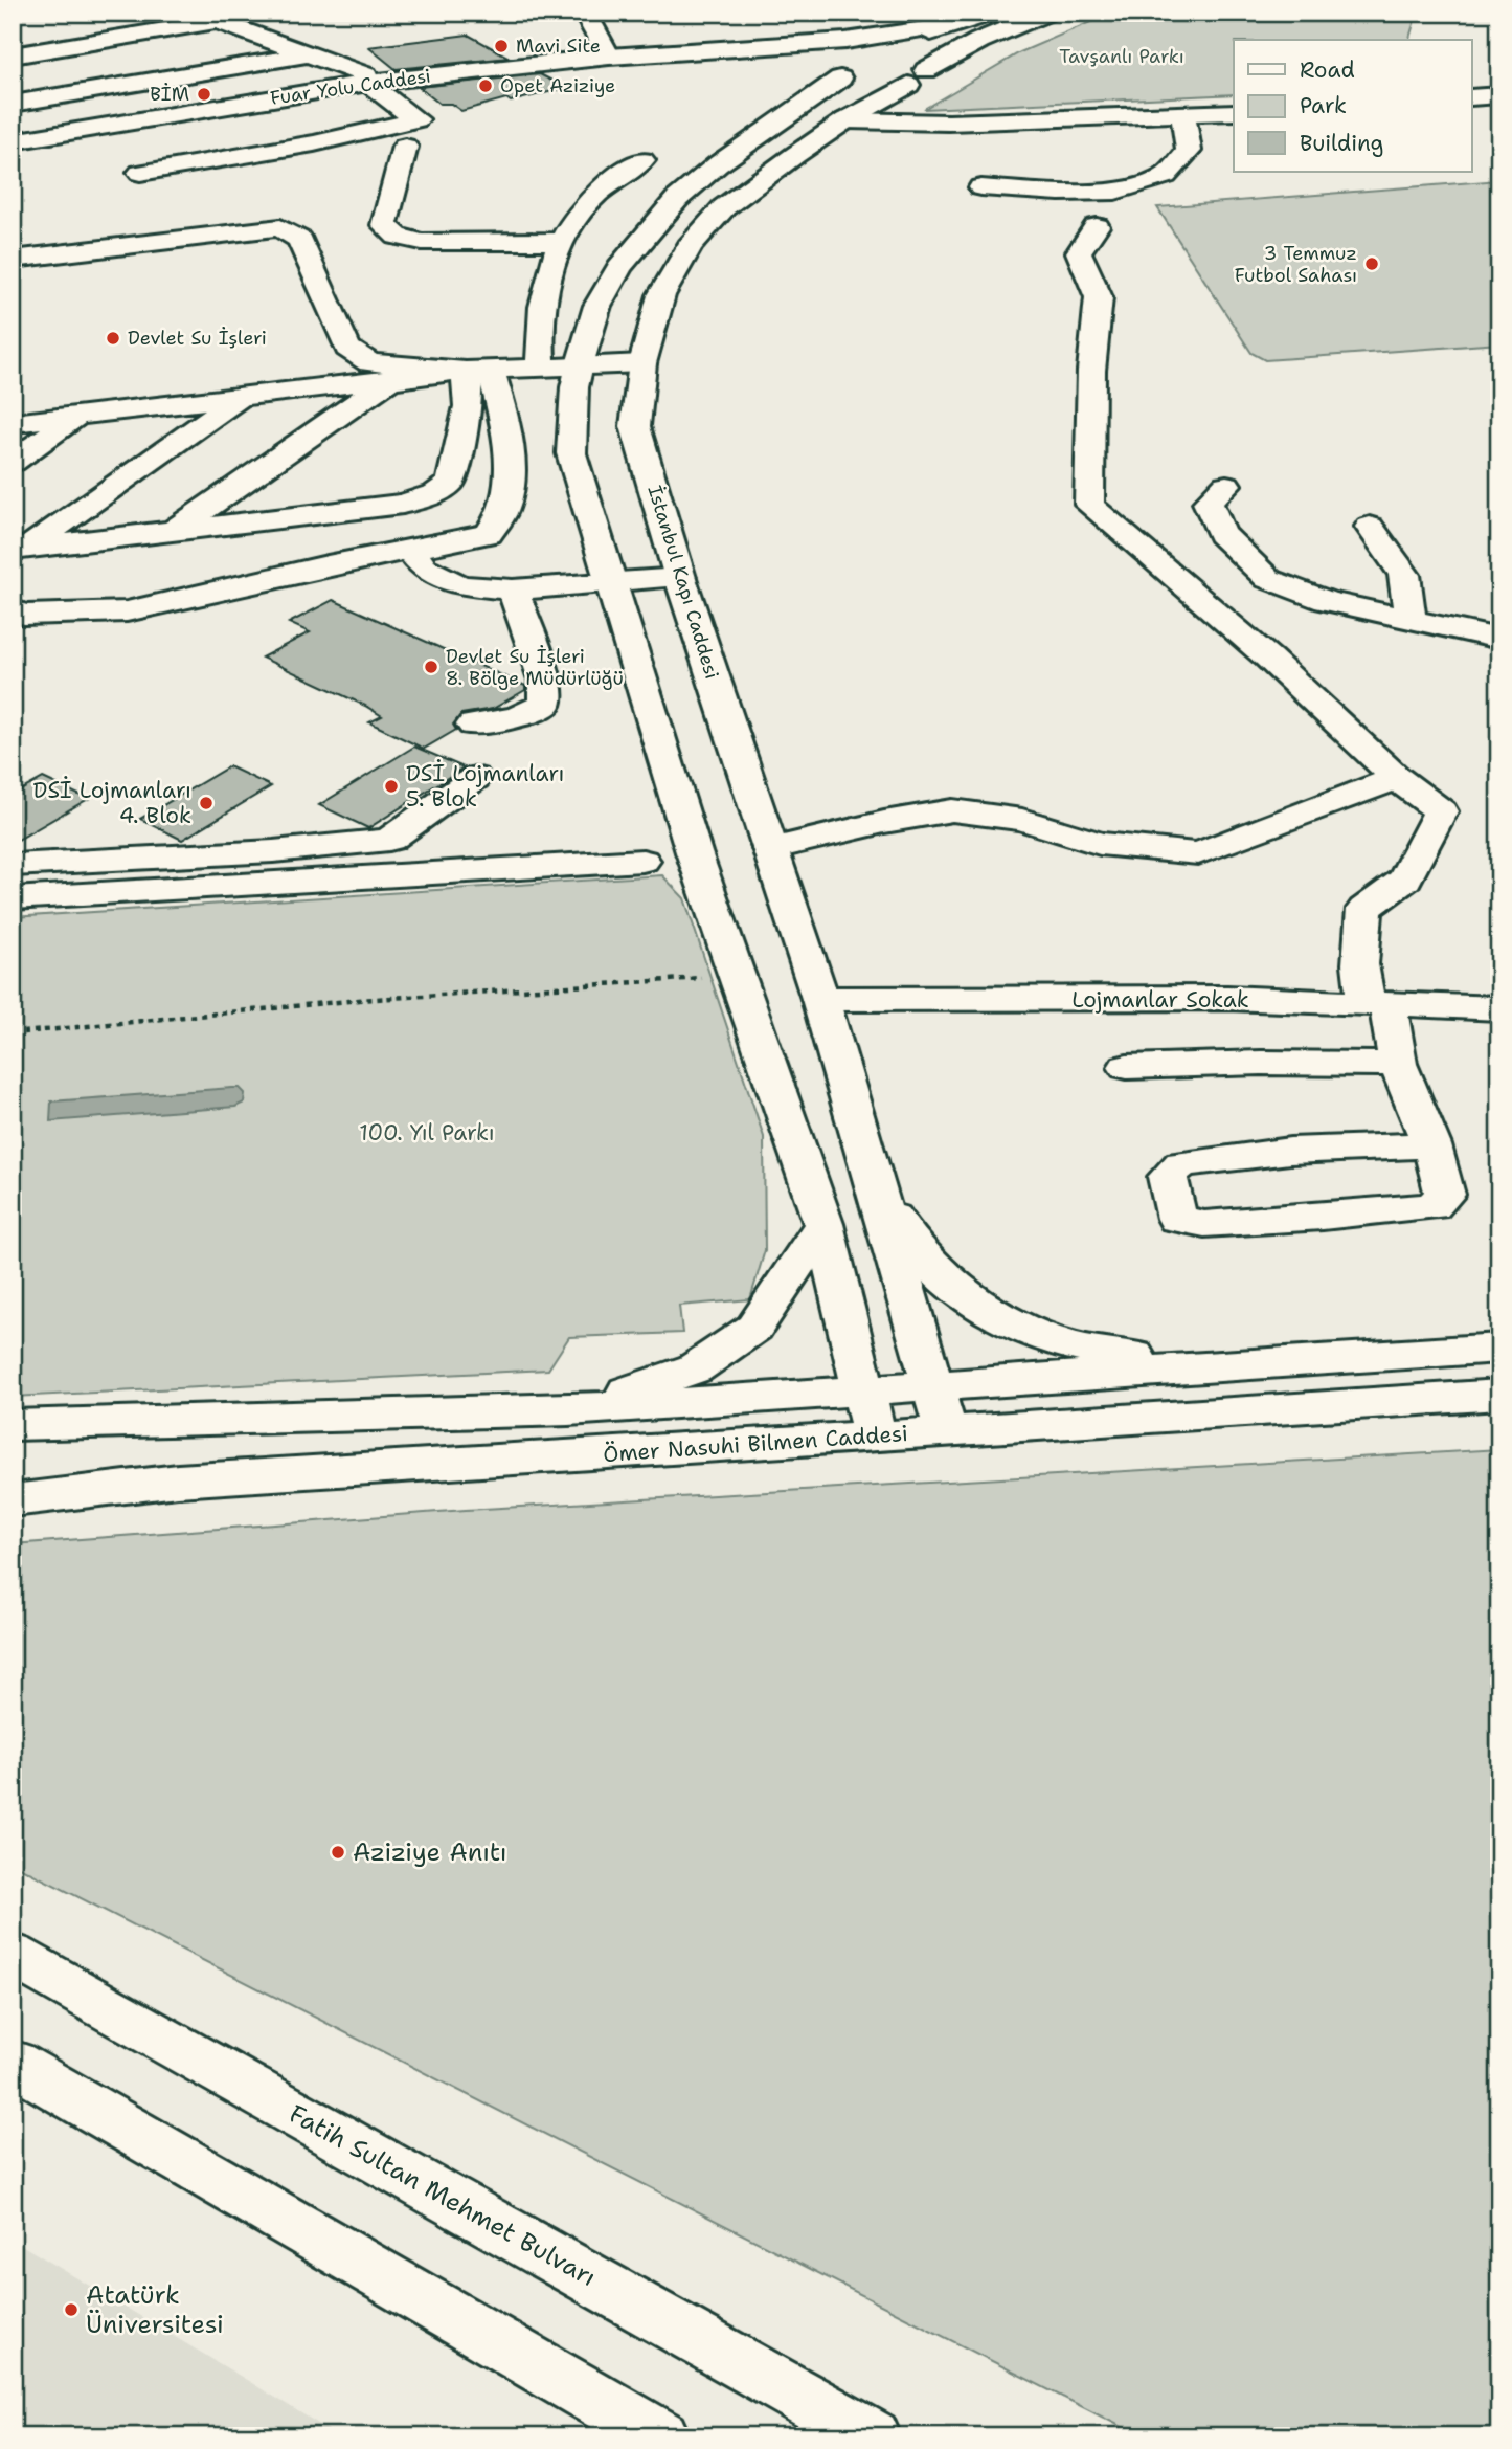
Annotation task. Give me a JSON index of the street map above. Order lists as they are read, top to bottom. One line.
{"streets":{"main road":["Fuar Yolu Caddesi","İstanbul Kapı Caddesi","Lojmanlar Sokak","Ömer Nasuhi Bilmen Caddesi","Fatih Sultan Mehmet Bulvarı"]},"crossings":[["İstanbul Kapı Caddesi","Lojmanlar Sokak"]],"parks":["Tavşanlı Parkı","100. Yıl Parkı"],"places":["Mavi Site","Opet Aziziye","BİM","3 Temmuz Futbol Sahası","Devlet Su İşleri","Devlet Su İşleri 8. Bölge Müdürlüğü","DSİ Lojmanları 5. Blok","DSİ Lojmanları 4. Blok","Aziziye Anıtı","Atatürk Üniversitesi"],"legend":["Road","Park","Building"]}
